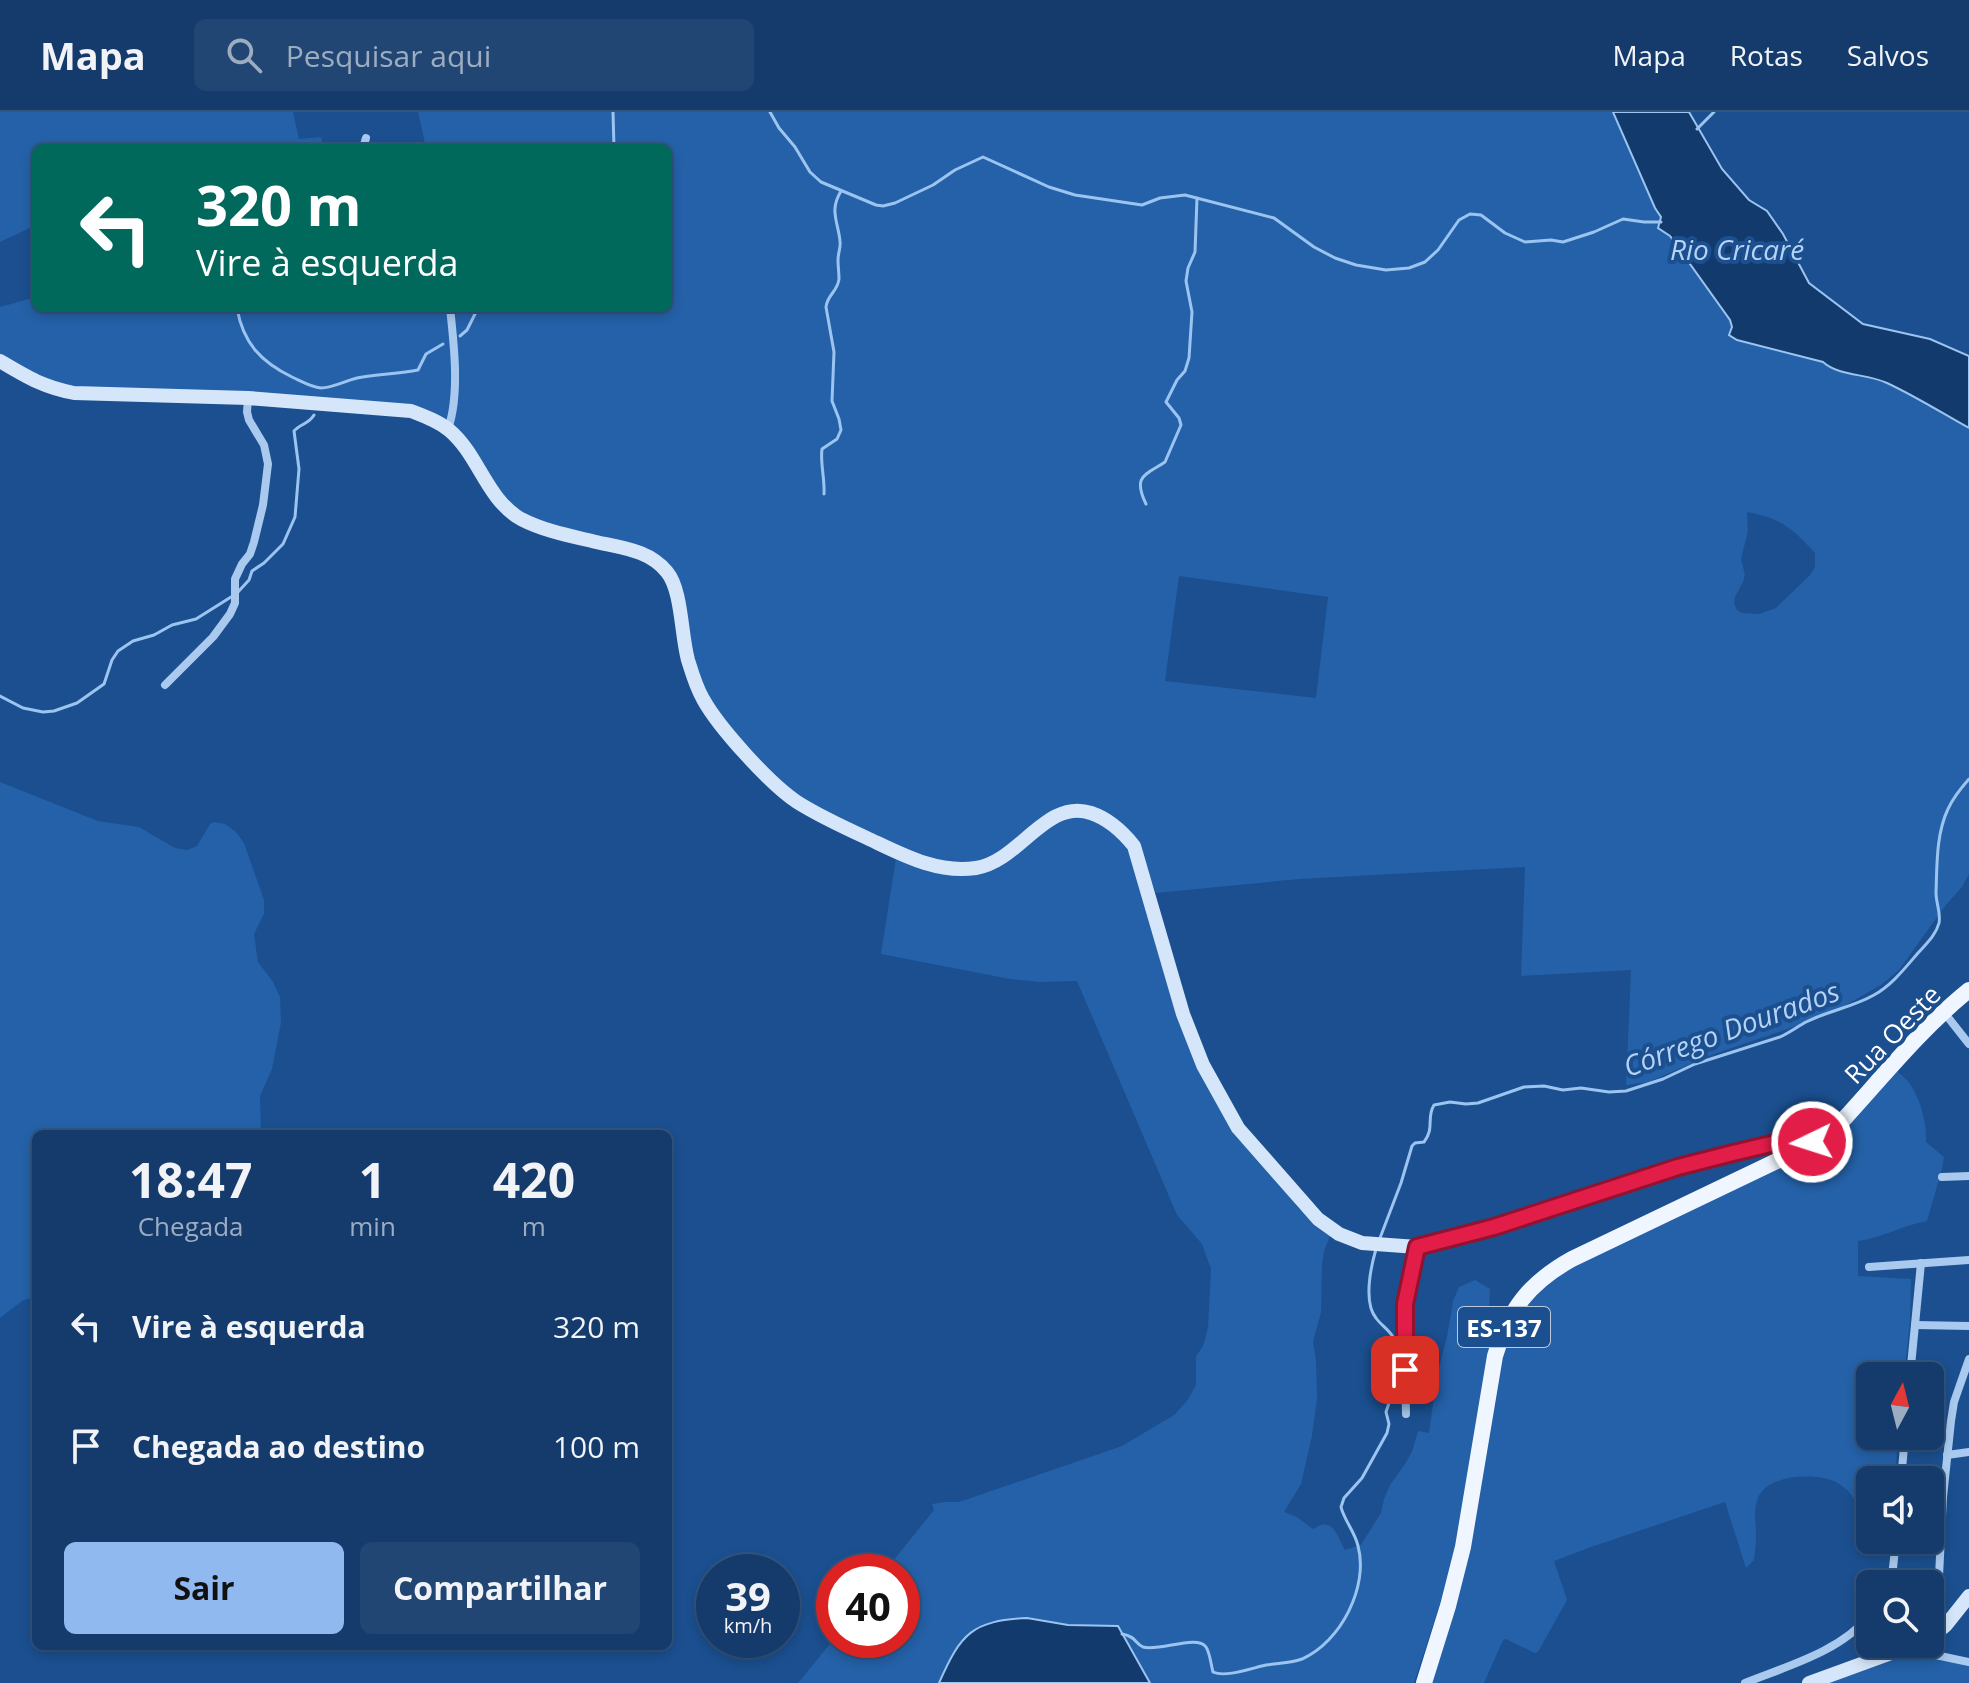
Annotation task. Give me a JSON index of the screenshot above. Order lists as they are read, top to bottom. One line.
{"streets":{"main road":["Rua Oeste","ES-137"]},"crossings":[["Rua Oeste","ES-137"]],"water":["Rio Cricaré","Córrego Dourados"],"north":"top","page":{"header":"Mapa","search":"Pesquisar aqui","nav":["Mapa","Rotas","Salvos"],"turn":["320 m","Vire à esquerda"],"eta":["18:47","Chegada","1","min","420","m"],"list":[{"name":"Vire à esquerda","value":"320 m"},{"name":"Chegada ao destino","value":"100 m"}],"buttons":["Sair","Compartilhar"],"speed":"39 km/h","limit":"40"}}
